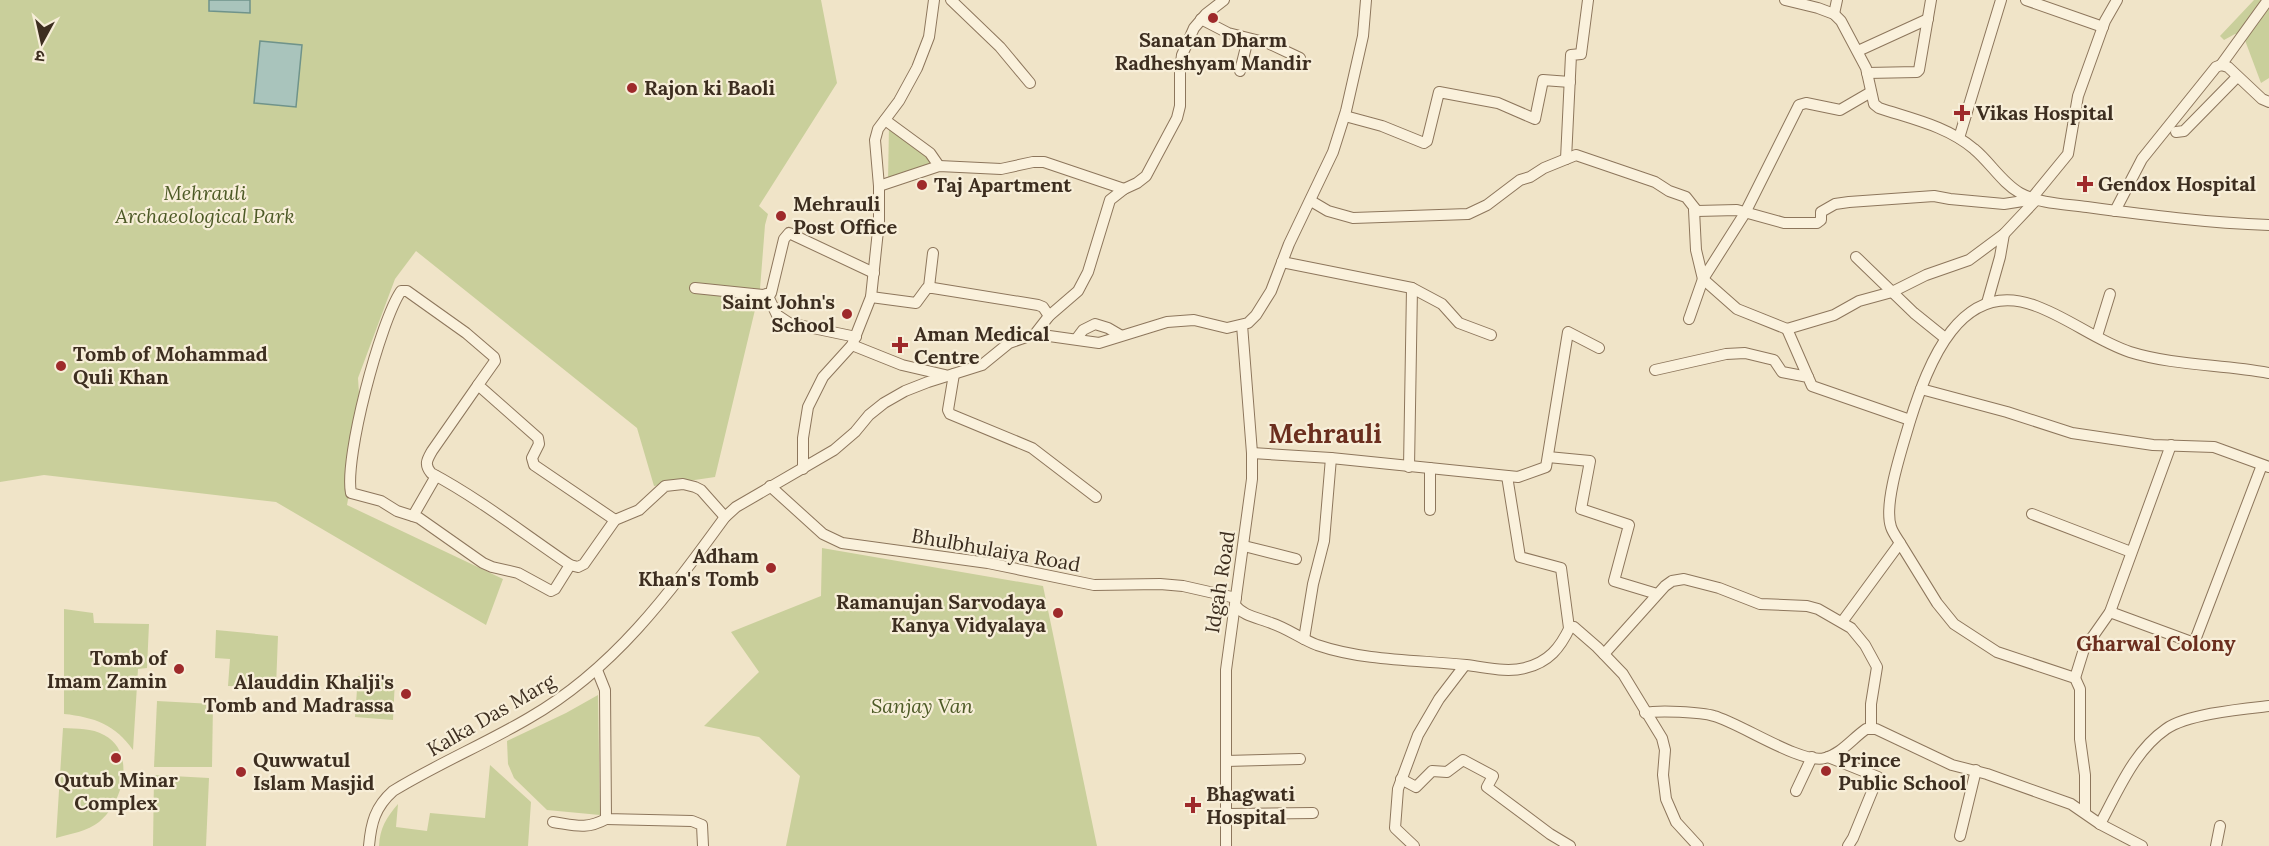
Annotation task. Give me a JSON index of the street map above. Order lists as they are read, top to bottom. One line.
{"streets":{"street":["Bhulbhulaiya Road","Idgah Road","Kalka Das Marg"]},"crossings":[["Bhulbhulaiya Road","Idgah Road"],["Bhulbhulaiya Road","Kalka Das Marg"]],"districts":["Mehrauli","Gharwal Colony"],"parks":["Mehrauli Archaeological Park","Sanjay Van"],"places":{"other":["Sanatan Dharm Radheshyam Mandir","Rajon ki Baoli","Taj Apartment","Mehrauli Post Office","Saint John's School","Tomb of Mohammad Quli Khan","Adham Khan's Tomb","Ramanujan Sarvodaya Kanya Vidyalaya","Tomb of Imam Zamin","Alauddin Khalji's Tomb and Madrassa","Qutub Minar Complex","Prince Public School","Quwwatul Islam Masjid"],"health":["Vikas Hospital","Gendox Hospital","Aman Medical Centre","Bhagwati Hospital"]},"north":"bottom"}
